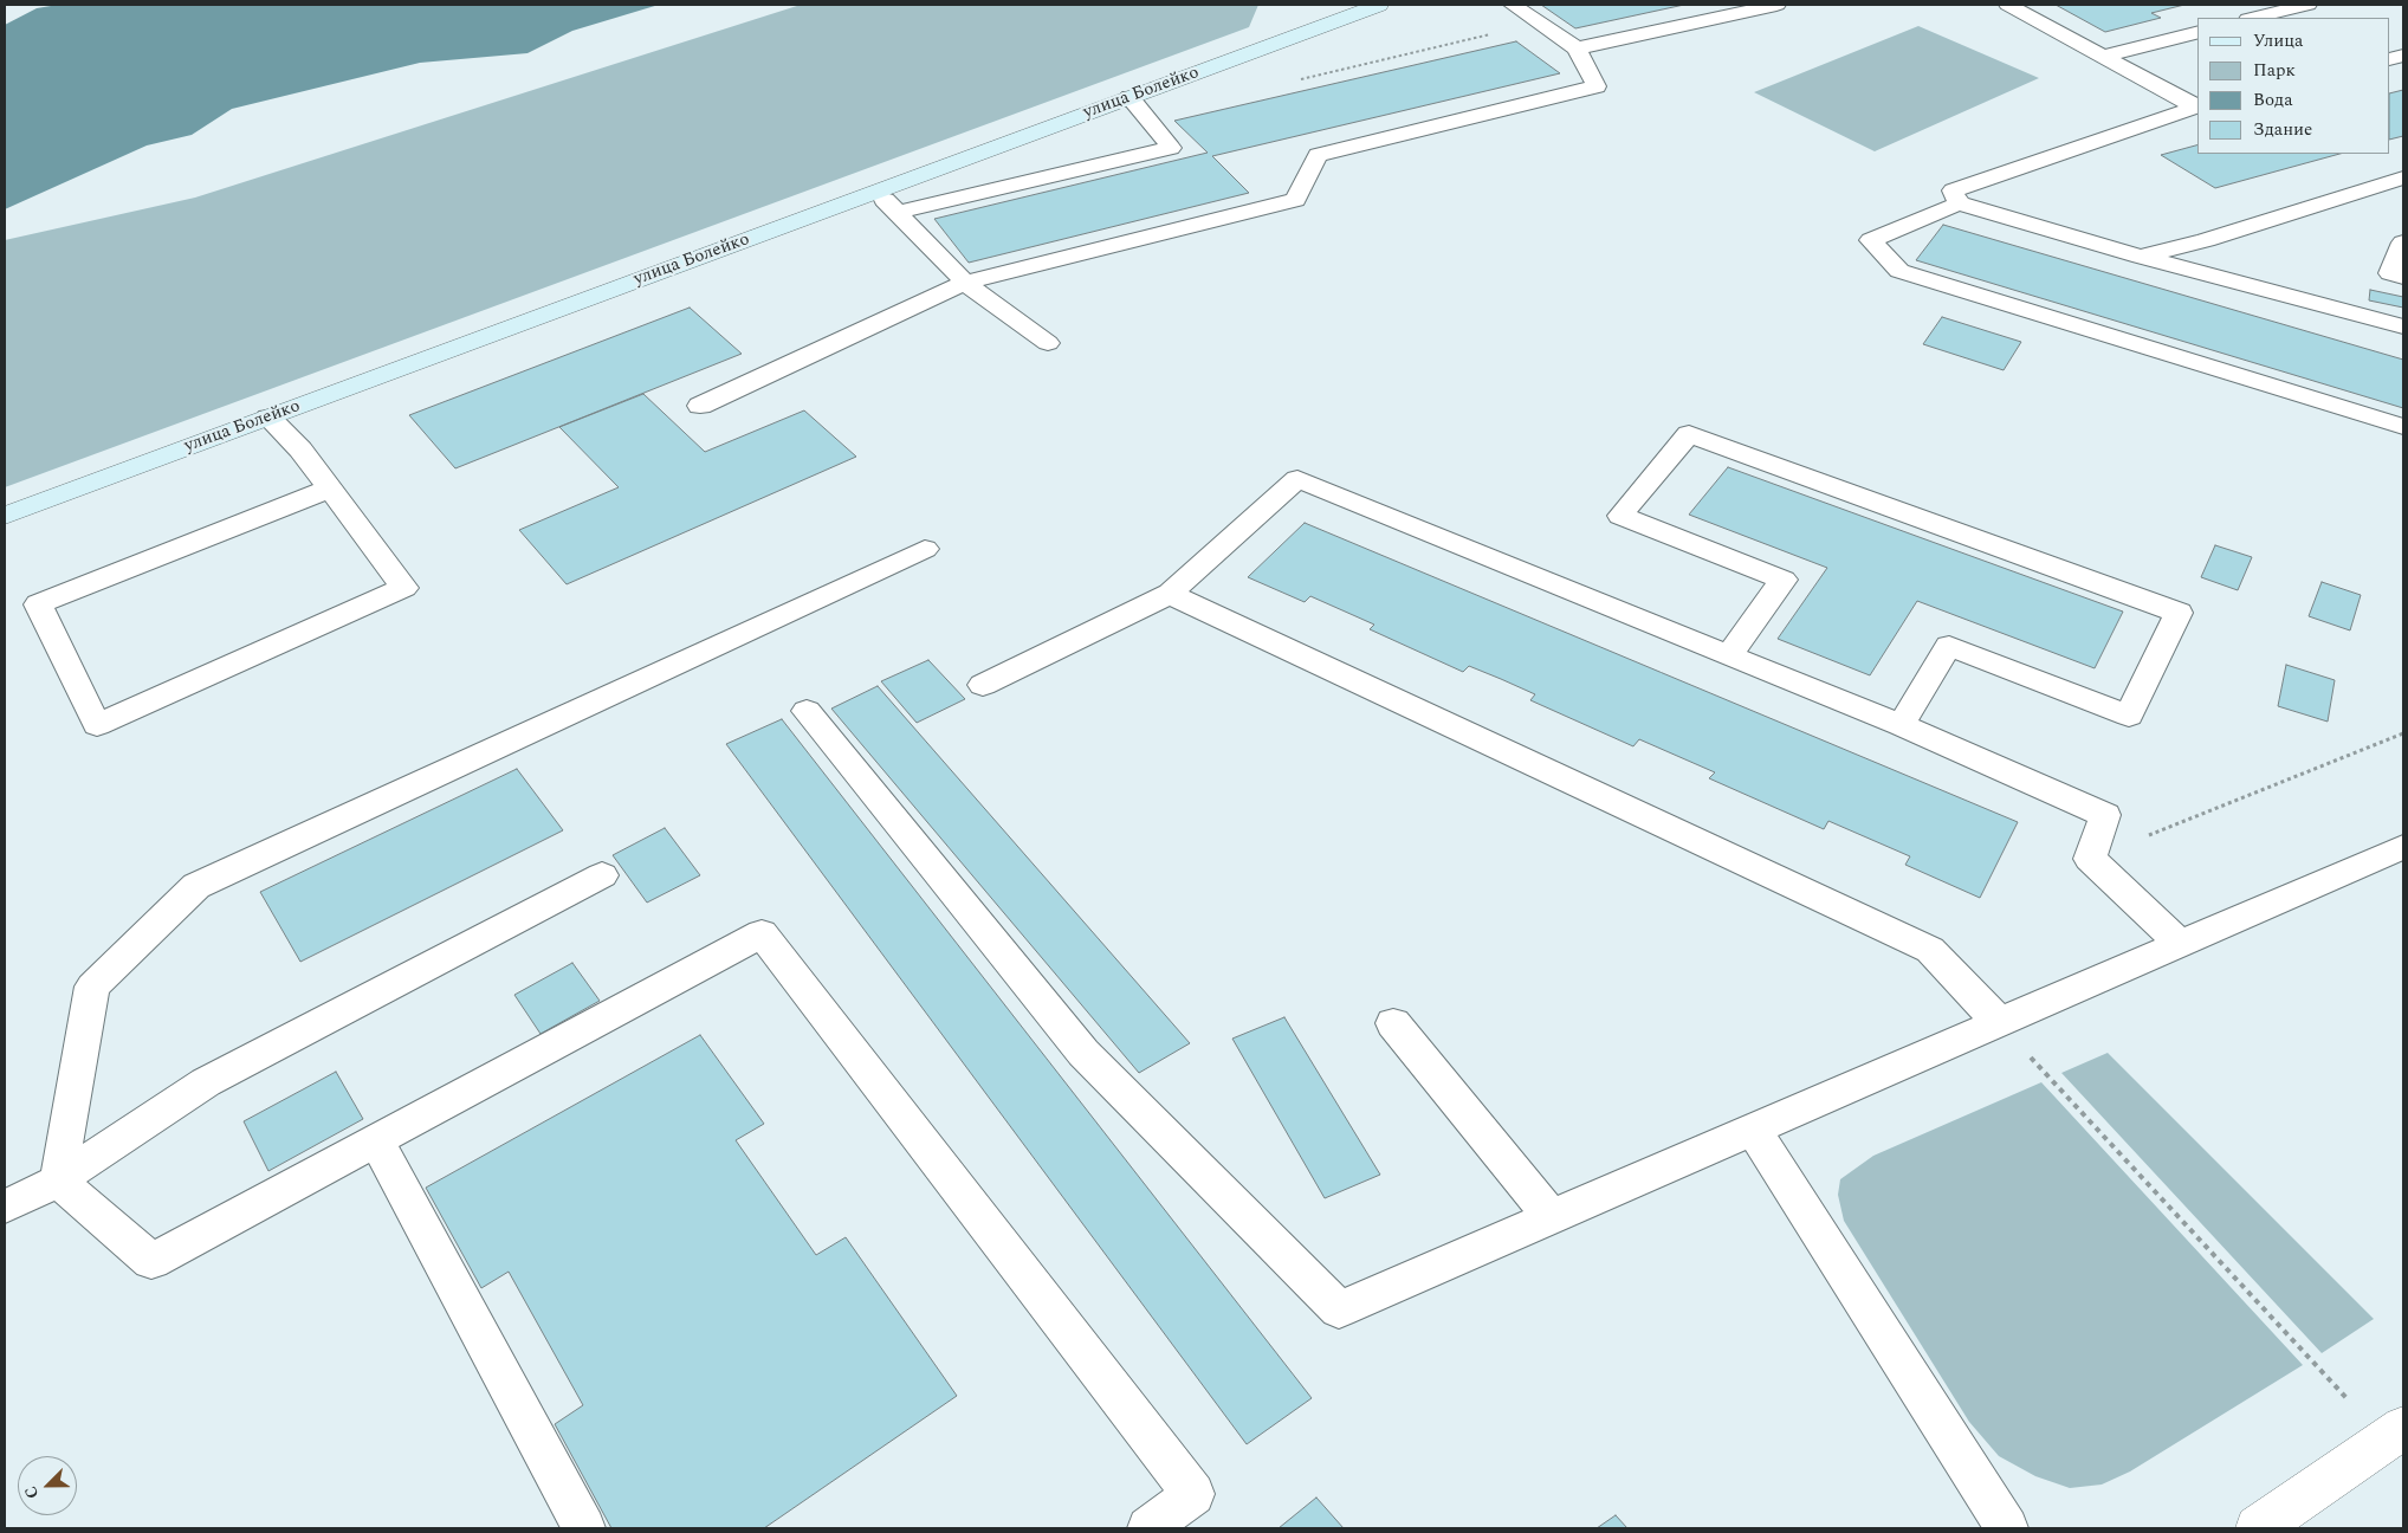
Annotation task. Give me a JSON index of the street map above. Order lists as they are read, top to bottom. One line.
{"streets":{"street":["улица Болейко"]},"legend":["Улица","Парк","Вода","Здание"],"north":"bottom left"}
